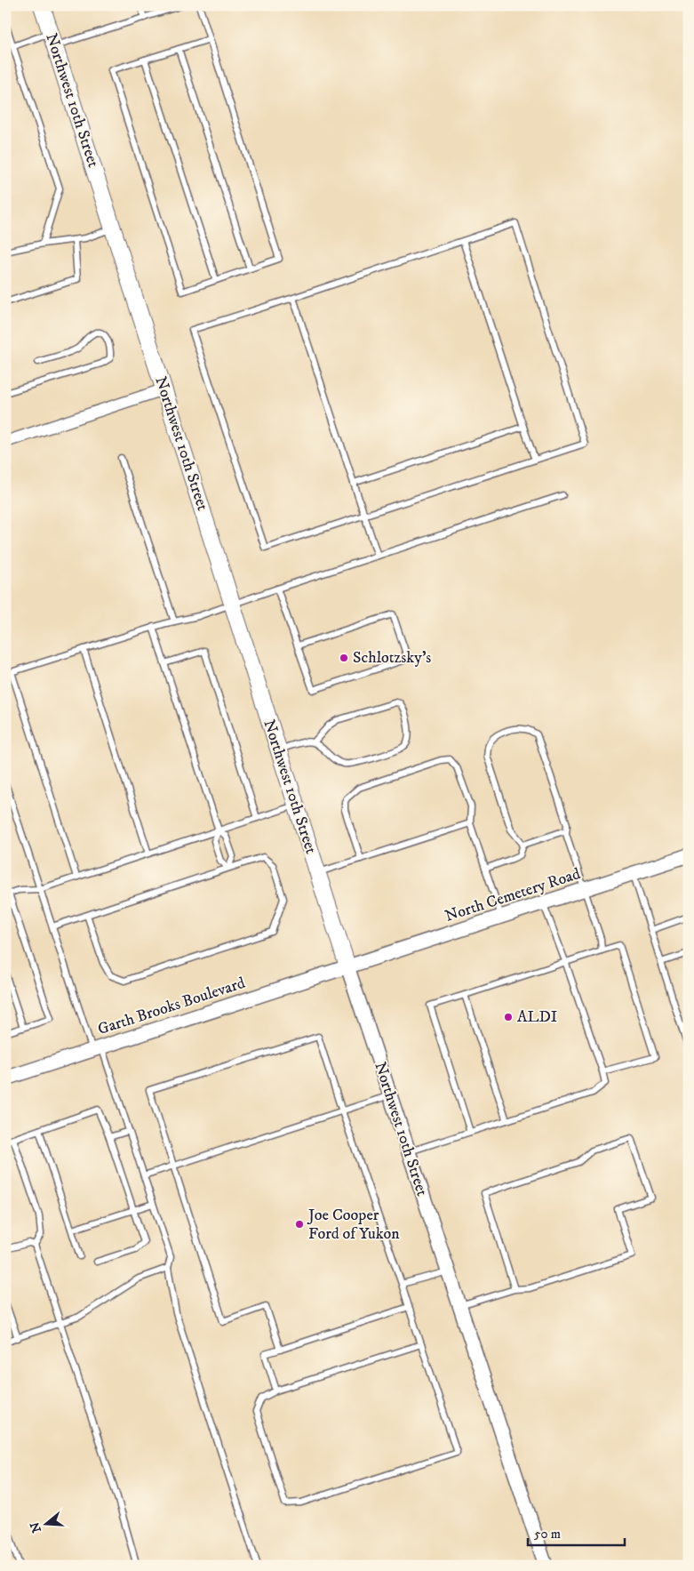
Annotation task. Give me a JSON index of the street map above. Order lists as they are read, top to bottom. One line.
{"streets":{"main road":["Northwest 10th Street"],"street":["North Cemetery Road","Garth Brooks Boulevard"]},"crossings":[["Northwest 10th Street","North Cemetery Road"],["Northwest 10th Street","Garth Brooks Boulevard"],["North Cemetery Road","Garth Brooks Boulevard"]],"places":["Schlotzsky's","ALDI","Joe Cooper Ford of Yukon"],"scale_bar":"50 m","north":"left"}
